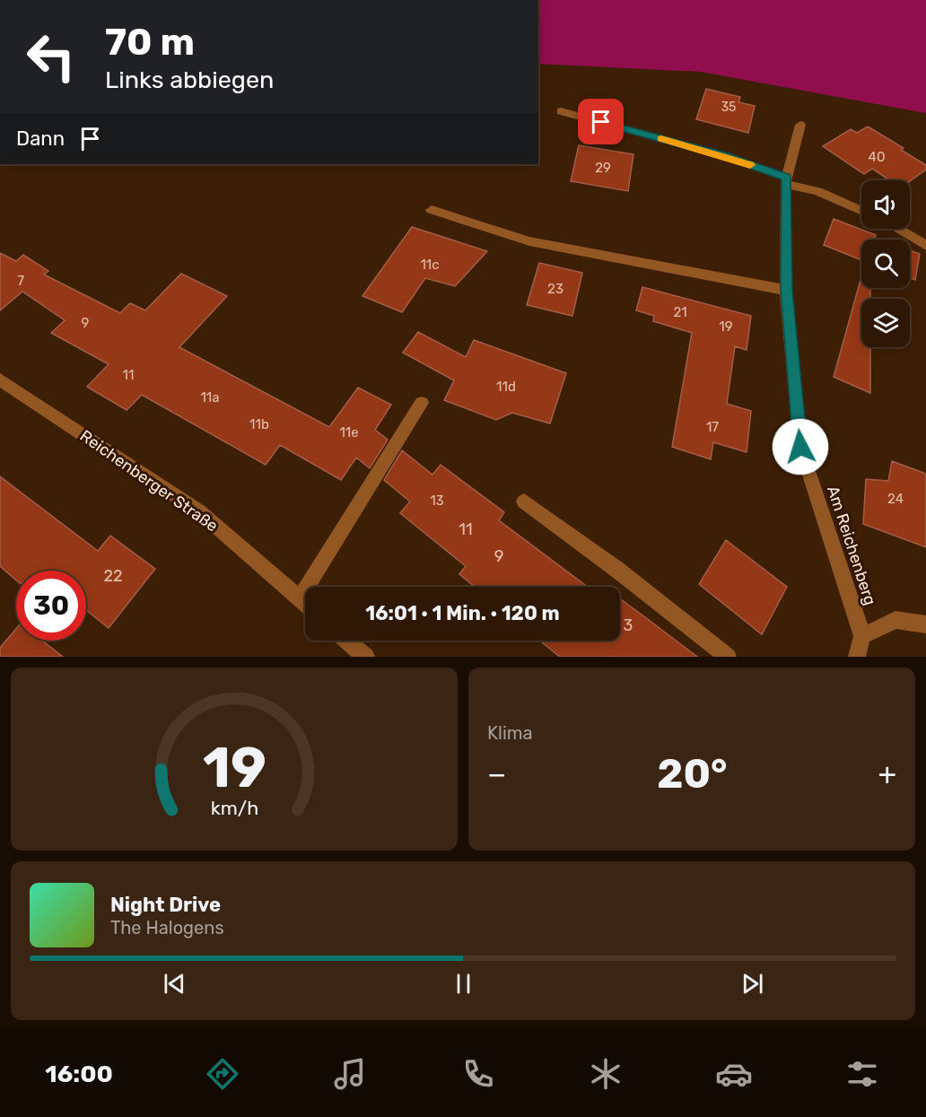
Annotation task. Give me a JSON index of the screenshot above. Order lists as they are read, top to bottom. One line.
{"streets":{"street":["Reichenberger Straße","Am Reichenberg"]},"house_numbers":["35","40","29","11c","7","23","21","9","19","11","11d","11a","11b","17","11e","24","13","11","9","22","3"],"page":{"turn":["70 m","Links abbiegen"],"then":"Dann","limit":"30","trip":"16:01 · 1 Min. · 120 m","tile":"Klima","heat":["−","20°","+"],"song":["Night Drive","The Halogens"],"tabs":"16:00","gauge":["19","km/h"]}}
